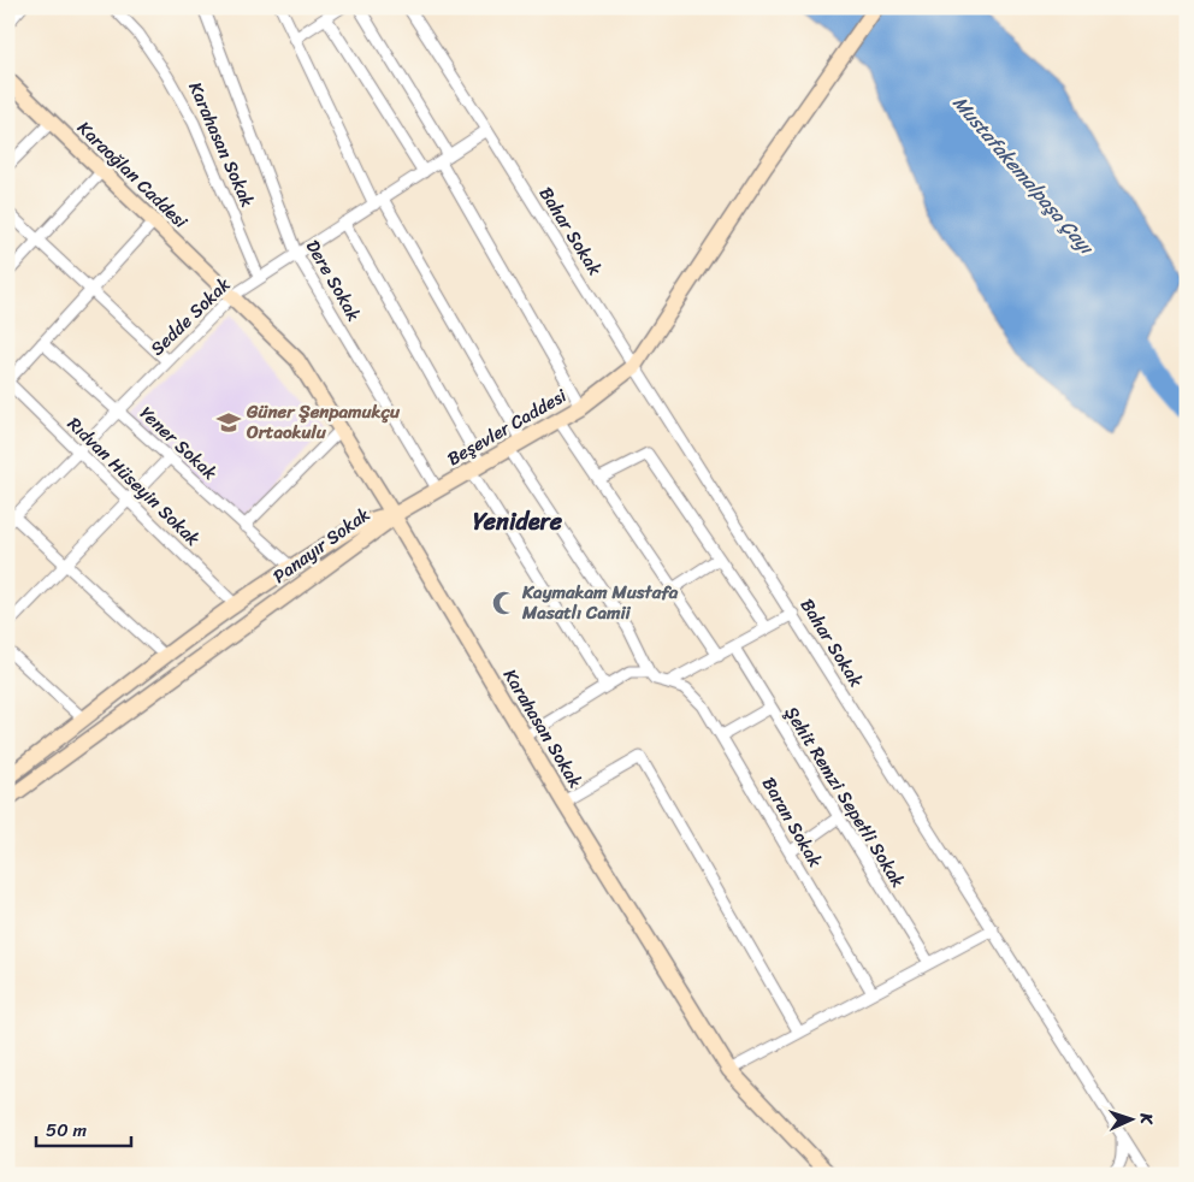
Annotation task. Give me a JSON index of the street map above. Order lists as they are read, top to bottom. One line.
{"streets":{"street":["Karahasan Sokak","Karaoğlan Caddesi","Bahar Sokak","Dere Sokak","Sedde Sokak","Beşevler Caddesi","Yener Sokak","Rıdvan Hüseyin Sokak","Panayır Sokak","Şehit Remzi Sepetli Sokak","Baran Sokak"]},"crossings":[["Karahasan Sokak","Karaoğlan Caddesi"],["Karahasan Sokak","Sedde Sokak"],["Karahasan Sokak","Beşevler Caddesi"],["Karahasan Sokak","Panayır Sokak"],["Karaoğlan Caddesi","Sedde Sokak"],["Bahar Sokak","Sedde Sokak"],["Bahar Sokak","Beşevler Caddesi"],["Dere Sokak","Sedde Sokak"],["Dere Sokak","Beşevler Caddesi"],["Sedde Sokak","Yener Sokak"],["Sedde Sokak","Rıdvan Hüseyin Sokak"],["Beşevler Caddesi","Panayır Sokak"],["Yener Sokak","Panayır Sokak"],["Rıdvan Hüseyin Sokak","Panayır Sokak"]],"districts":["Yenidere"],"water":["Mustafakemalpaşa Çayı"],"places":{"school or university":["Güner Şenpamukçu Ortaokulu"],"mosque":["Kaymakam Mustafa Masatlı Camii"]},"scale_bar":"50 m","north":"right"}
